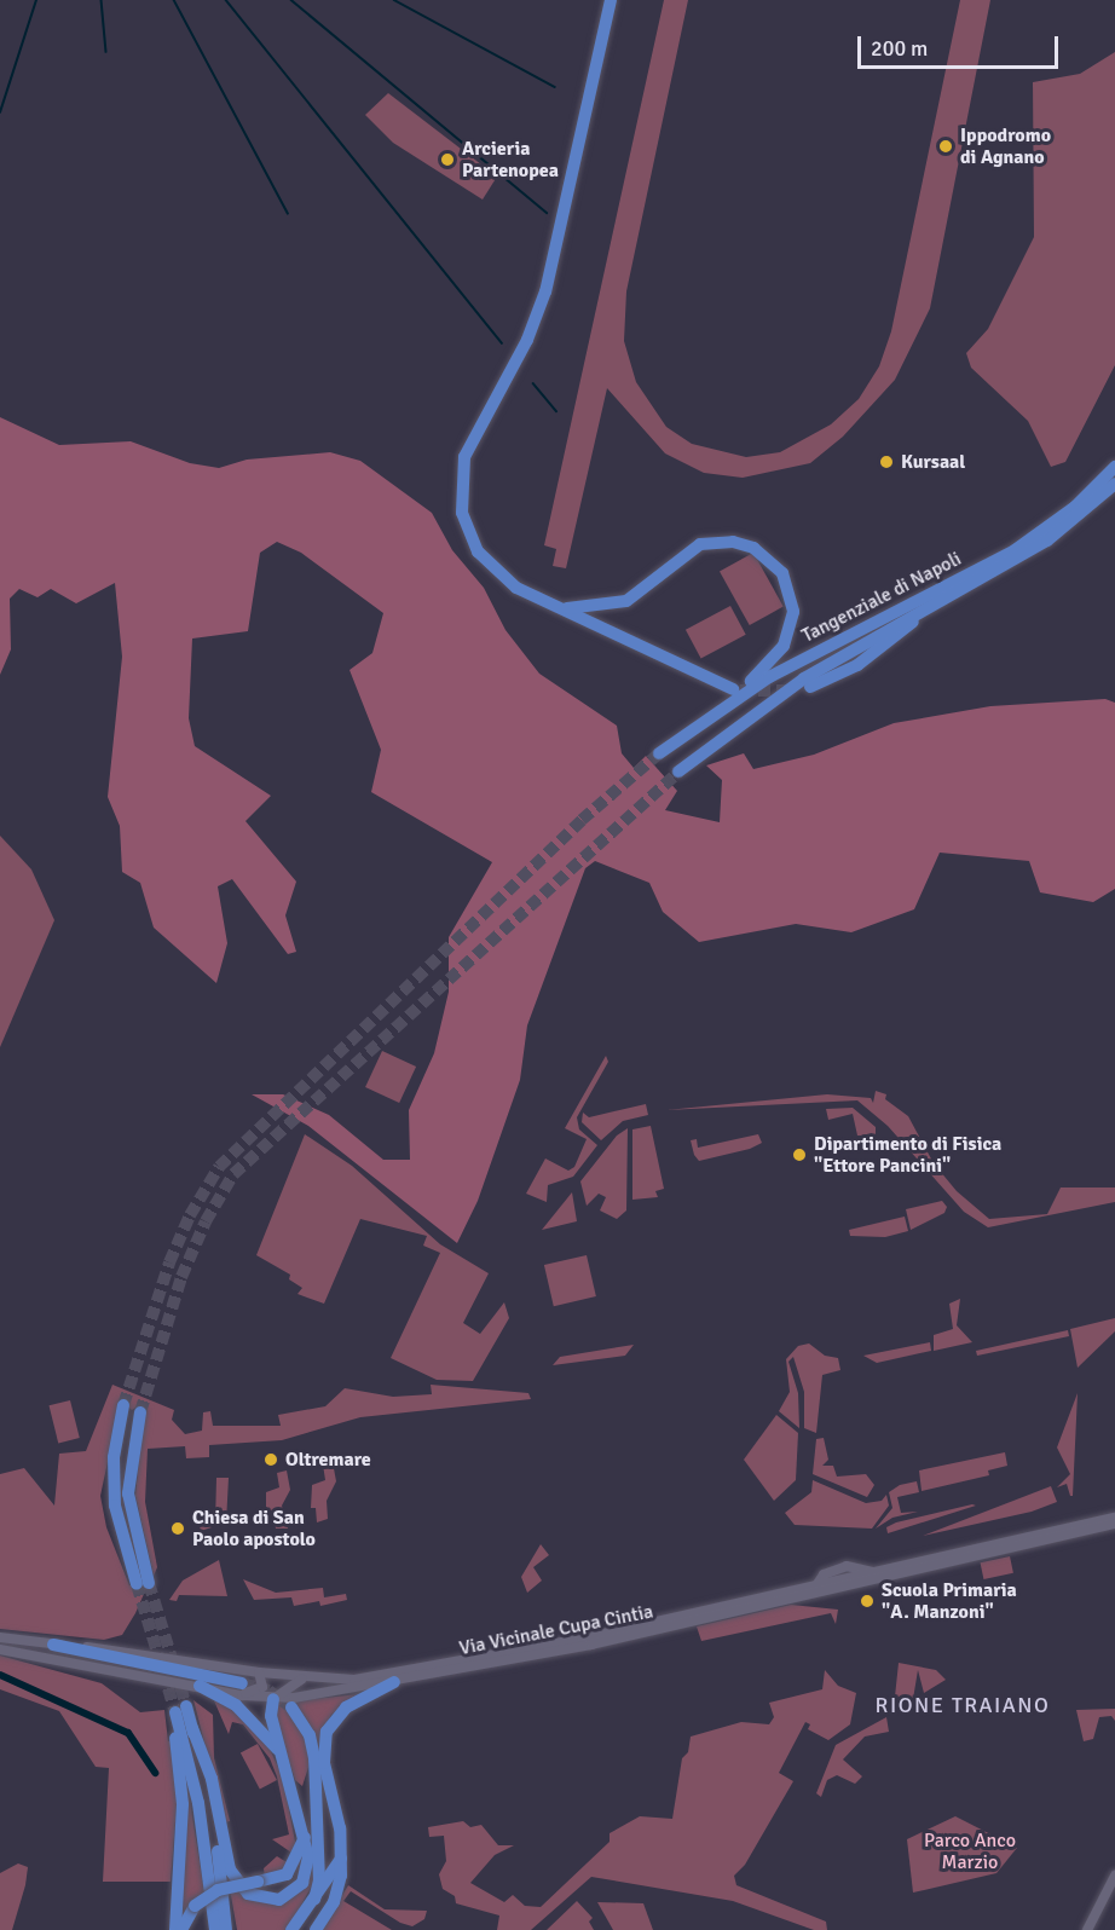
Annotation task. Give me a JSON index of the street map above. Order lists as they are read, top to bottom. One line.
{"streets":{"highway":["Tangenziale di Napoli"],"main road":["Via Vicinale Cupa Cintia"]},"districts":["RIONE TRAIANO"],"parks":["Parco Anco Marzio"],"places":["Ippodromo di Agnano","Arcieria Partenopea","Kursaal","Dipartimento di Fisica \"Ettore Pancini\"","Oltremare","Chiesa di San Paolo apostolo","Scuola Primaria \"A. Manzoni\""],"scale_bar":"200 m"}
